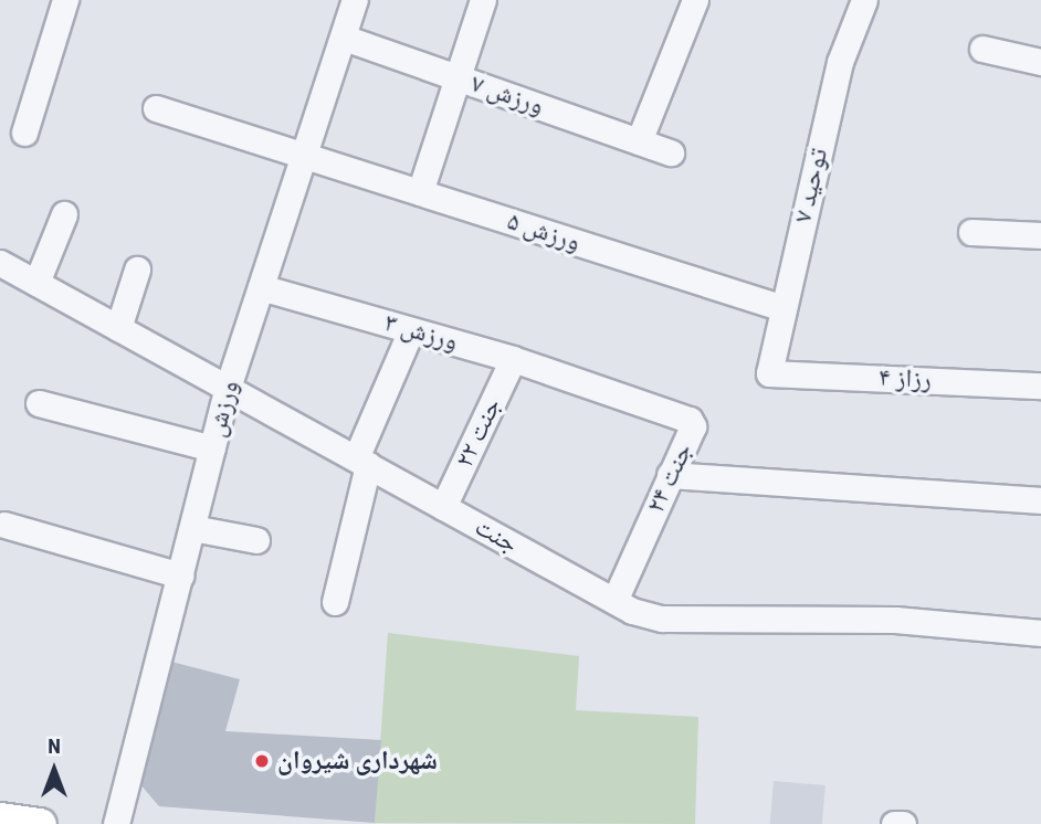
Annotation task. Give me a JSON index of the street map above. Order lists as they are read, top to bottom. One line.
{"streets":{"street":["ورزش ۷","توحید ۷","ورزش ۵","ورزش ۳","رزاز ۴","ورزش","جنت ۲۲","جنت ۲۴","جنت"]},"crossings":[["ورزش ۷","ورزش"],["توحید ۷","ورزش ۵"],["توحید ۷","رزاز ۴"],["ورزش ۵","ورزش"],["ورزش ۳","ورزش"],["ورزش ۳","جنت ۲۲"],["ورزش ۳","جنت ۲۴"],["ورزش","جنت"],["جنت ۲۲","جنت"],["جنت ۲۴","جنت"]],"places":["شهرداری شیروان"],"north":"top"}
